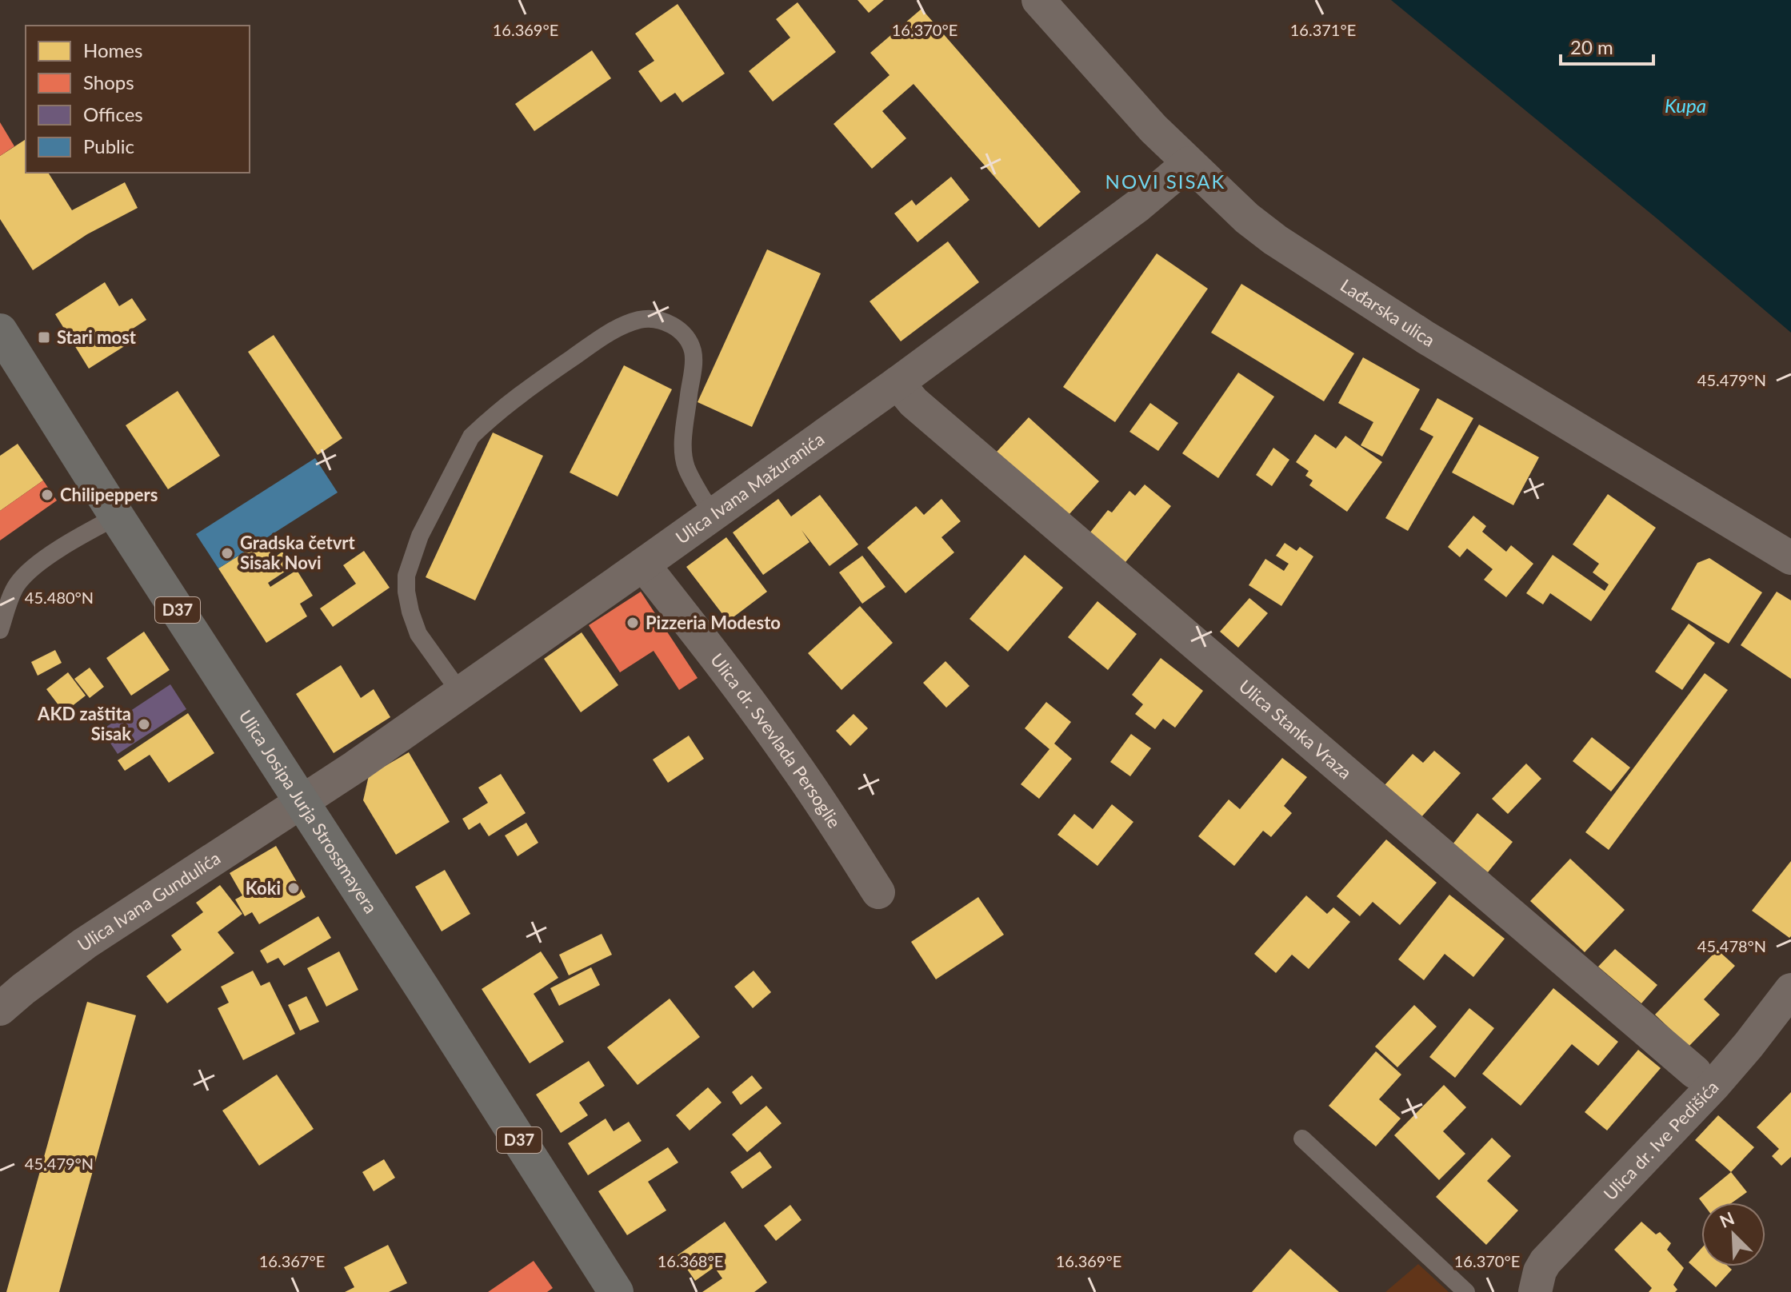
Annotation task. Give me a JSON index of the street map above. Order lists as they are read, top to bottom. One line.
{"streets":{"main road":["D37","Ulica Josipa Jurja Strossmayera"],"street":["Lađarska ulica","Ulica Ivana Mažuranića","Ulica Stanka Vraza","Ulica dr. Svevlada Persoglie","Ulica Ivana Gundulića","Ulica dr. Ive Pedišića"]},"crossings":[["Lađarska ulica","Ulica Ivana Mažuranića"],["Ulica Ivana Mažuranića","Ulica Stanka Vraza"],["Ulica Ivana Mažuranića","Ulica dr. Svevlada Persoglie"],["Ulica Ivana Mažuranića","Ulica Josipa Jurja Strossmayera"],["Ulica Ivana Mažuranića","Ulica Ivana Gundulića"],["Ulica Josipa Jurja Strossmayera","Ulica Ivana Gundulića"]],"districts":["NOVI SISAK"],"water":["Kupa"],"places":{"transit":["Stari most"],"other":["Chilipeppers","Gradska četvrt Sisak Novi","Pizzeria Modesto","AKD zaštita Sisak","Koki"]},"legend":["Homes","Shops","Offices","Public"],"scale_bar":"20 m","north":"top left","coordinates":["16.369°E","16.370°E","16.371°E","45.479°N","45.480°N","45.478°N","16.367°E","16.368°E"]}
